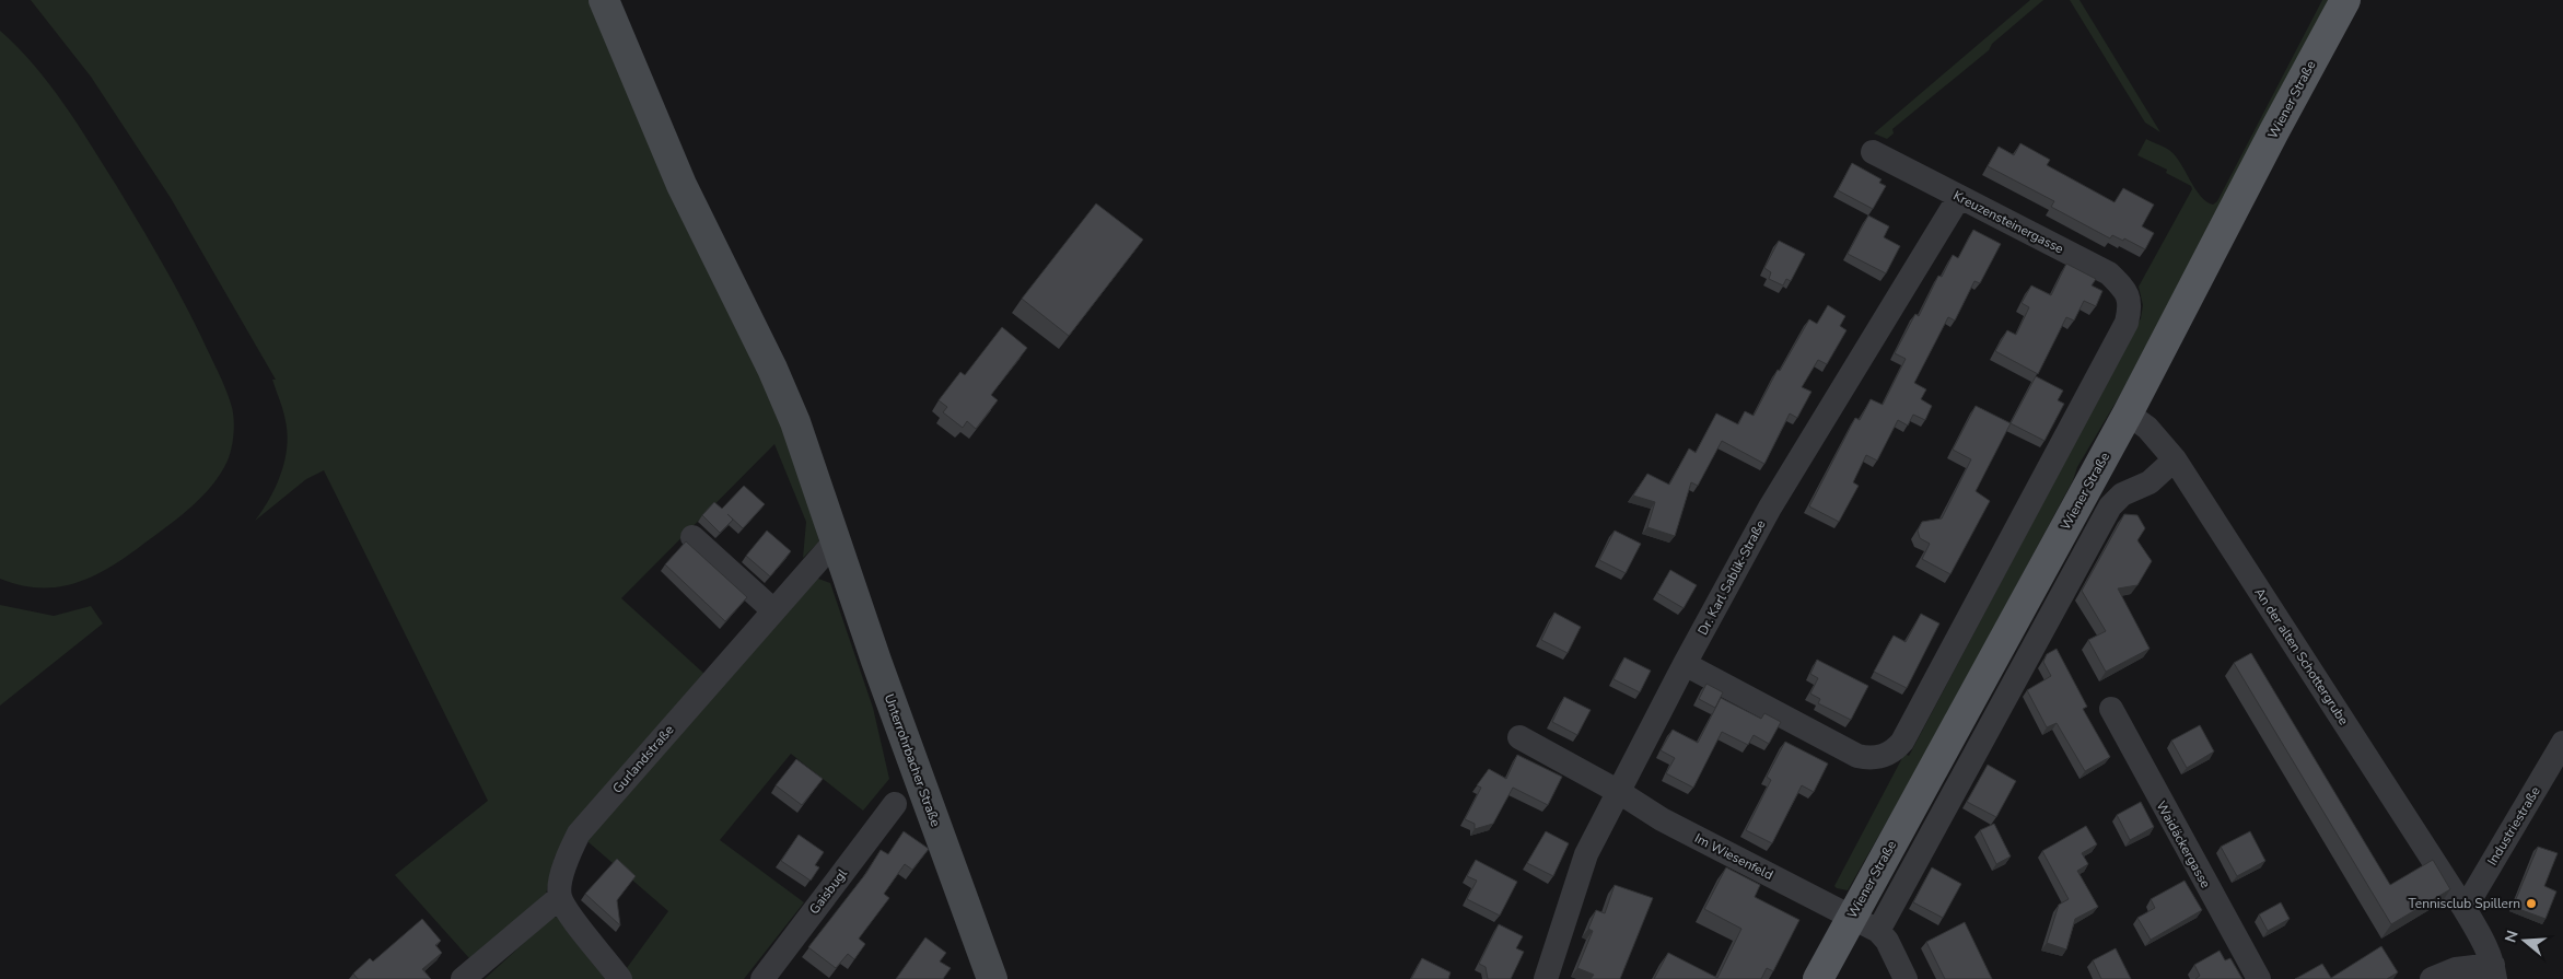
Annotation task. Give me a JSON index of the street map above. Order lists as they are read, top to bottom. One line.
{"streets":{"main road":["Wiener Straße","Unterrohrbacher Straße"],"street":["Kreuzensteinergasse","Dr. Karl Sablik-Straße","An der alten Schottergrube","Gurlandstraße","Industriestraße","Waidäckergasse","Im Wiesenfeld","Gaisbugl"]},"crossings":[["Wiener Straße","An der alten Schottergrube"],["Wiener Straße","Im Wiesenfeld"],["Kreuzensteinergasse","Dr. Karl Sablik-Straße"],["Dr. Karl Sablik-Straße","Im Wiesenfeld"],["An der alten Schottergrube","Industriestraße"],["Gurlandstraße","Unterrohrbacher Straße"]],"places":["Tennisclub Spillern"],"north":"left"}
